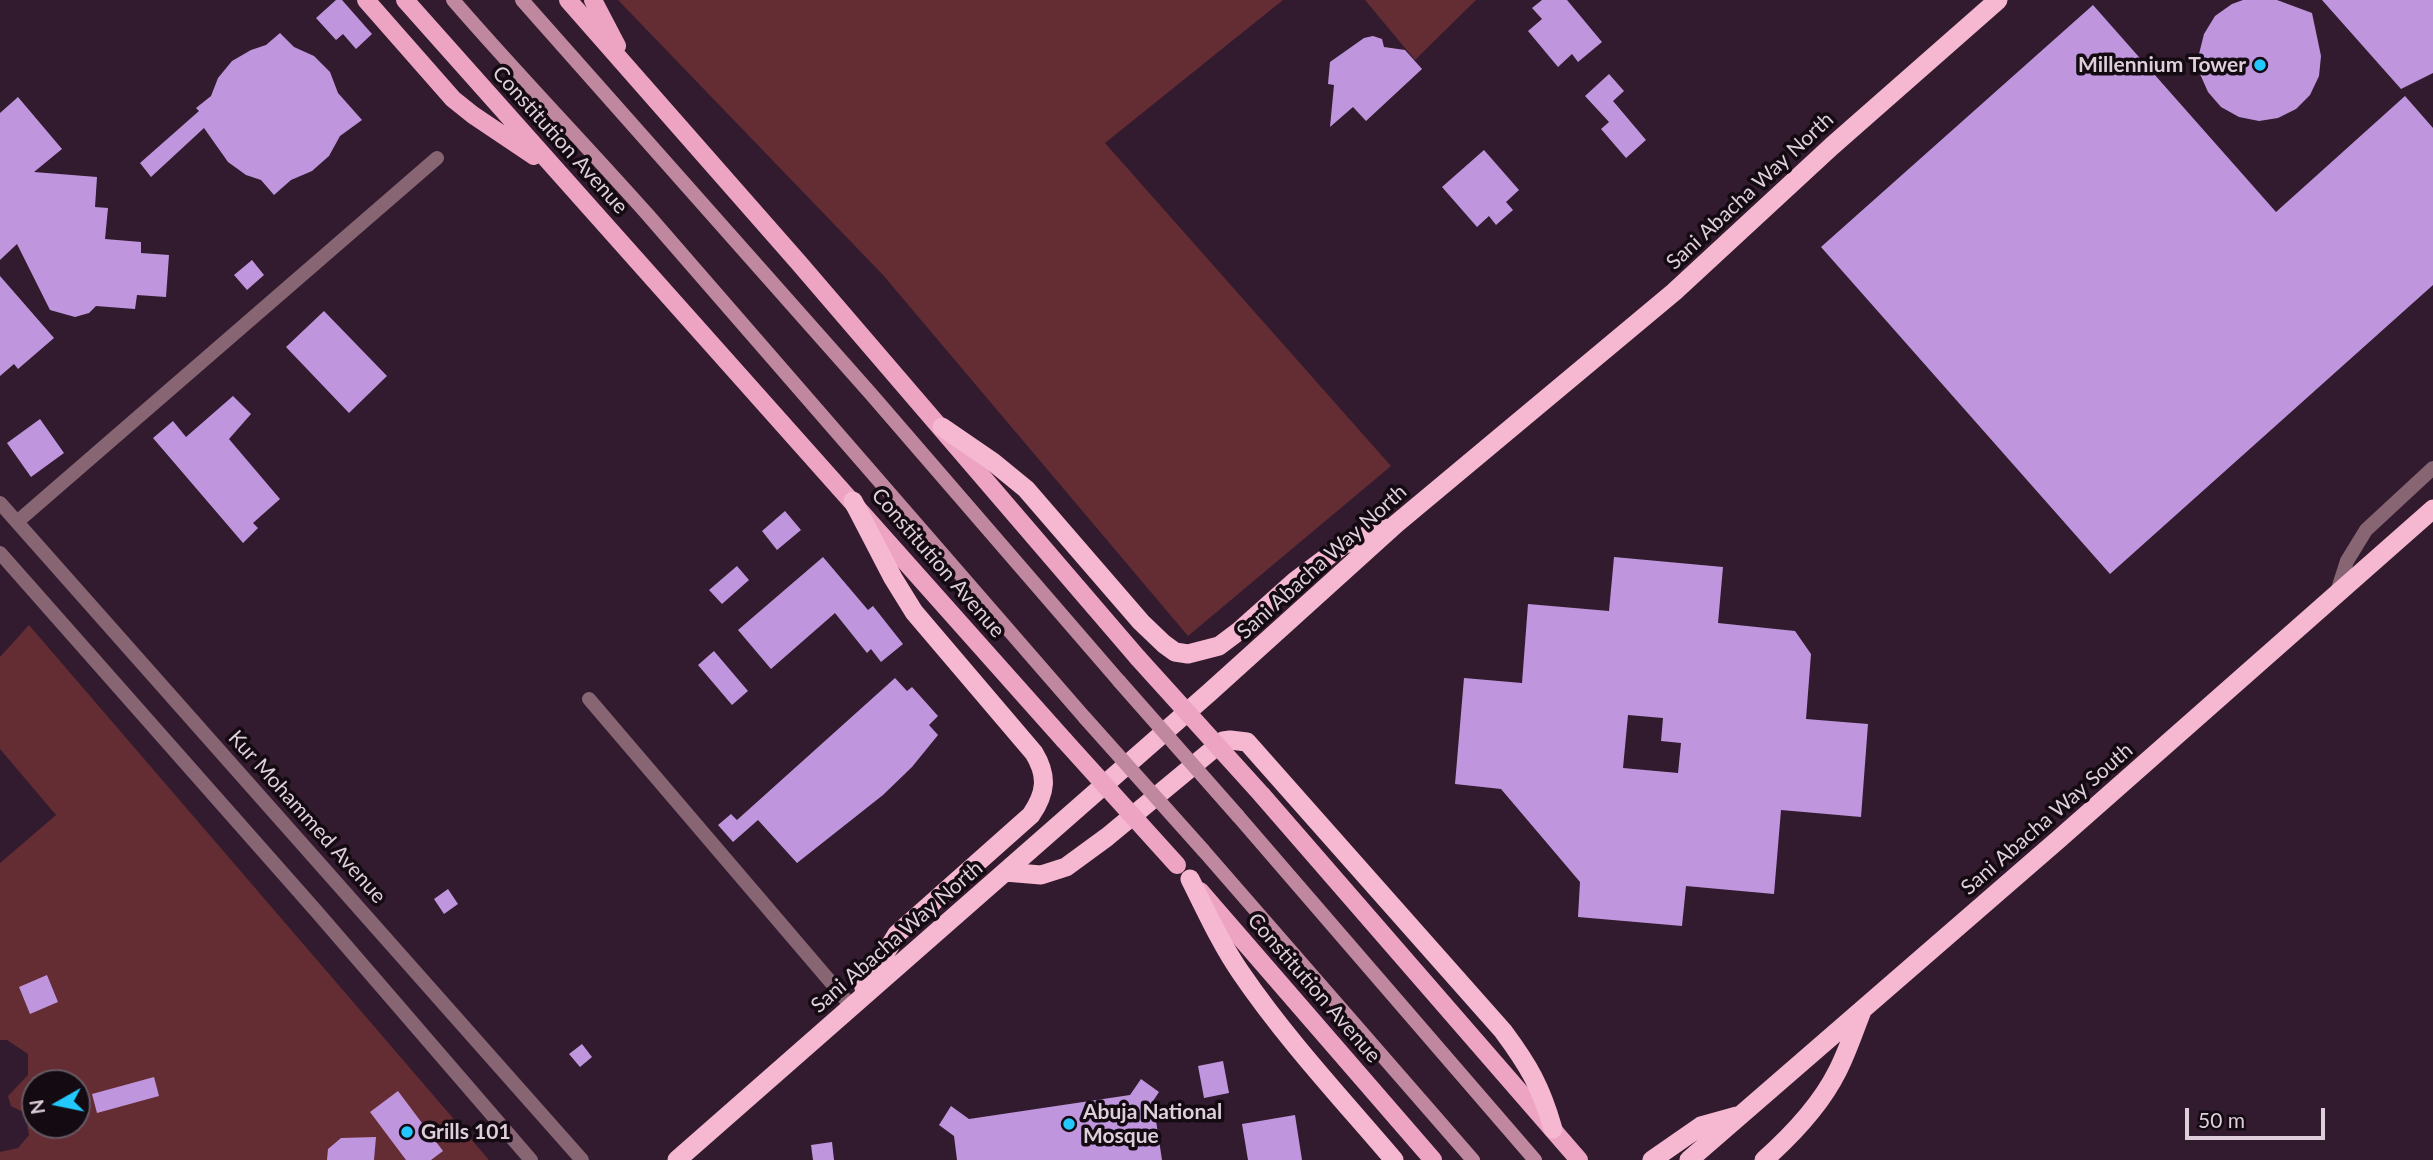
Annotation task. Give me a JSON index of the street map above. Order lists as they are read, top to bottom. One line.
{"streets":{"highway":["Sani Abacha Way North","Sani Abacha Way South"],"main road":["Constitution Avenue"],"street":["Kur Mohammed Avenue"]},"places":["Millennium Tower","Abuja National Mosque","Grills 101"],"scale_bar":"50 m","north":"left"}
